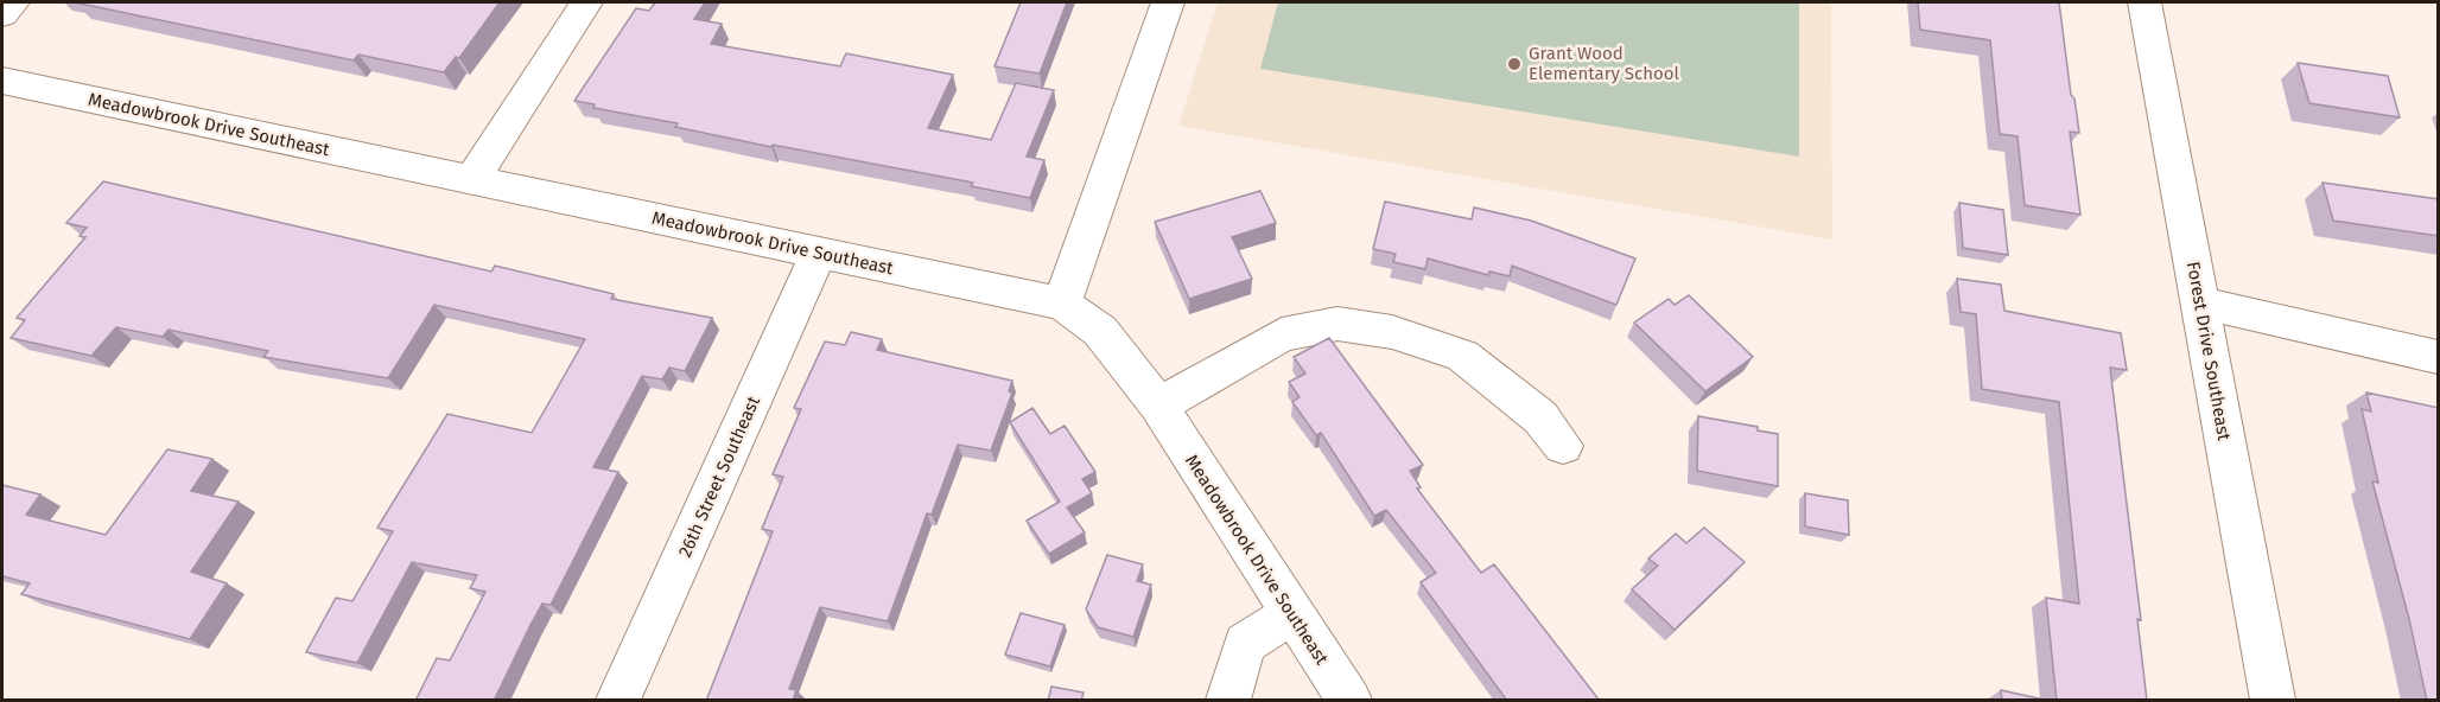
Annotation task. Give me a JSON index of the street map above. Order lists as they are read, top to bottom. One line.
{"streets":{"street":["Meadowbrook Drive Southeast","Forest Drive Southeast","26th Street Southeast"]},"crossings":[["Meadowbrook Drive Southeast","26th Street Southeast"]],"places":["Grant Wood Elementary School"]}
